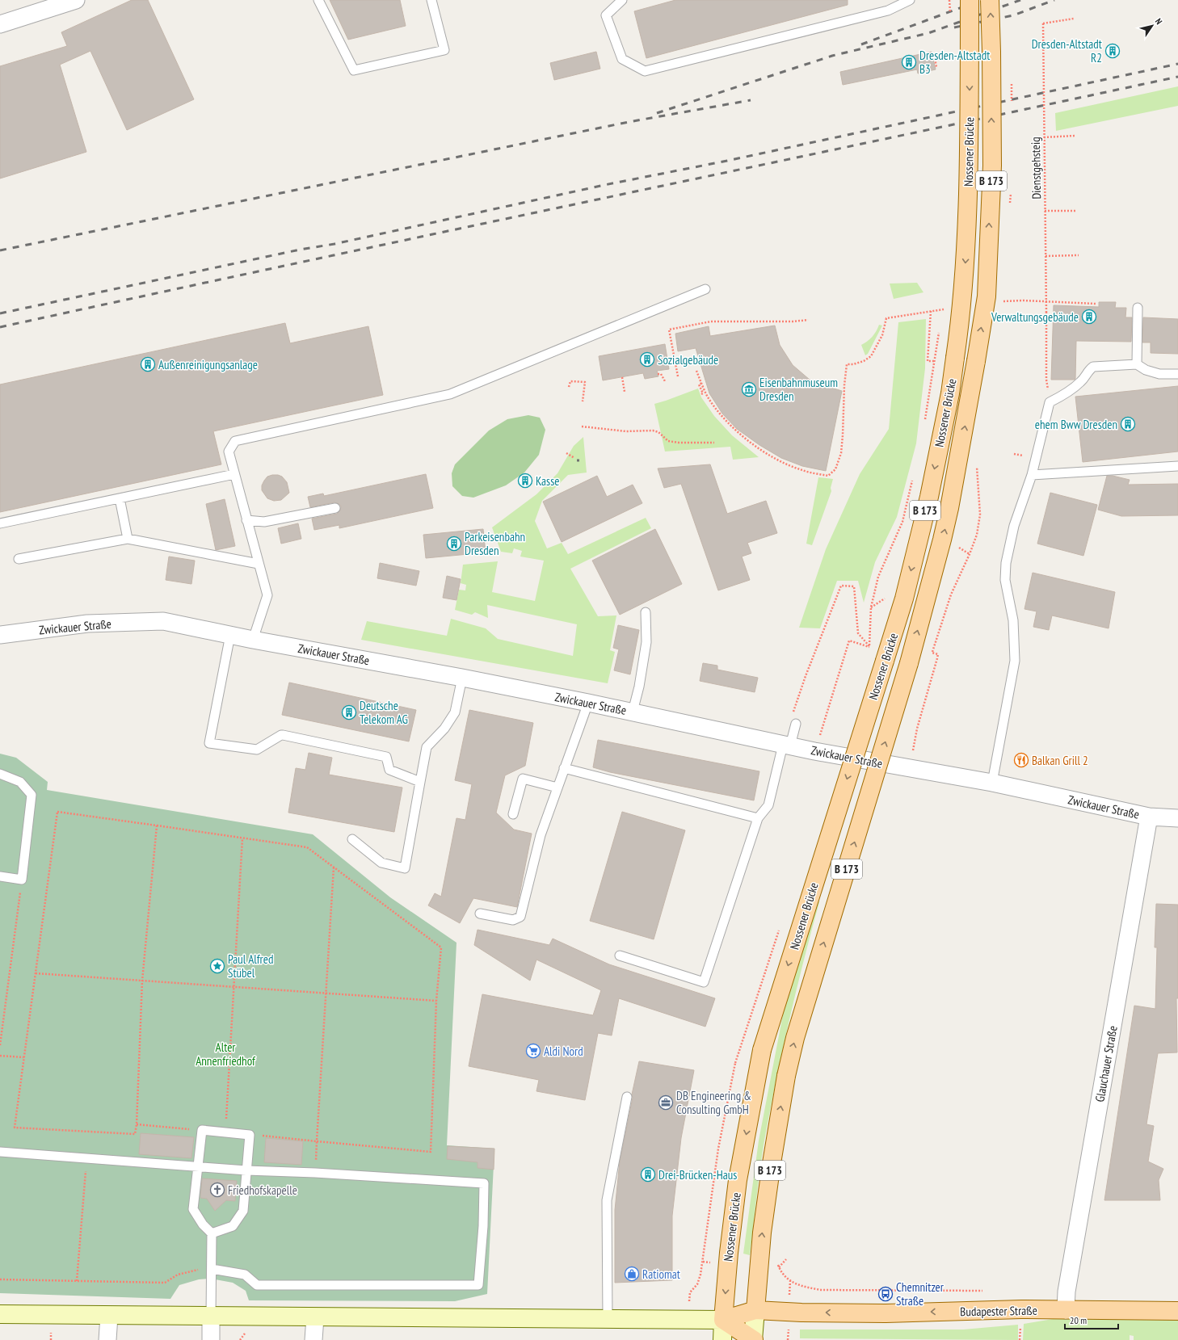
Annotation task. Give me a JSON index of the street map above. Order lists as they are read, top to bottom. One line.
{"streets":{"main road":["Nossener Brücke","B 173","Budapester Straße"],"street":["Zwickauer Straße","Glauchauer Straße"],"path":["Dienstgehsteig"]},"crossings":[["Nossener Brücke","Budapester Straße"],["Zwickauer Straße","Glauchauer Straße"],["Glauchauer Straße","Budapester Straße"]],"one_way":["Budapester Straße"],"parks":["Alter Annenfriedhof"],"places":{"building":["Dresden-Altstadt R2","Dresden-Altstadt B3","Verwaltungsgebäude","Sozialgebäude","Außenreinigungsanlage","ehem Bww Dresden","Kasse","Parkeisenbahn Dresden","Deutsche Telekom AG","Drei-Brücken-Haus"],"museum":["Eisenbahnmuseum Dresden"],"restaurant":["Balkan Grill 2"],"place":["Paul Alfred Stübel"],"supermarket":["Aldi Nord"],"office":["DB Engineering & Consulting GmbH"],"church":["Friedhofskapelle"],"shop":["Ratiomat"],"bus stop":["Chemnitzer Straße"]},"scale_bar":"20 m","north":"top right"}
